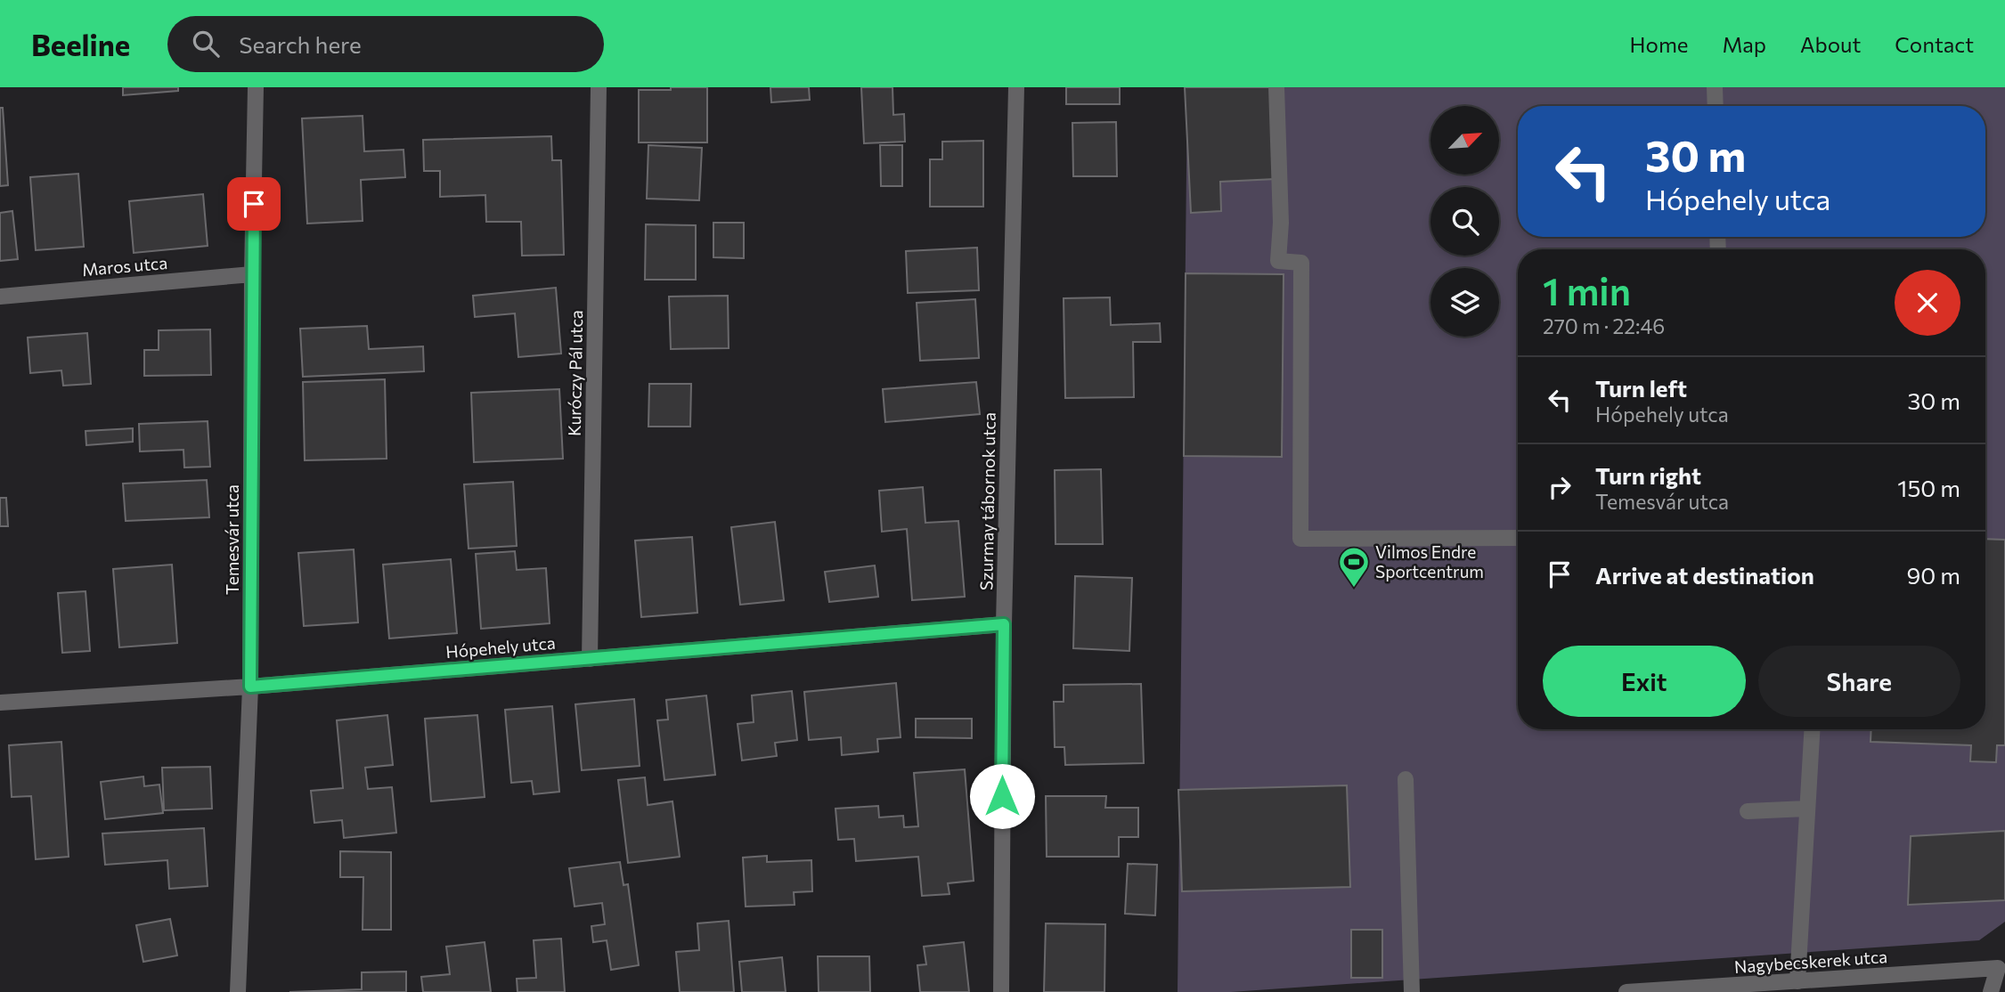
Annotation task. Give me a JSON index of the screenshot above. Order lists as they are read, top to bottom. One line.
{"streets":{"street":["Maros utca","Kuróczy Pál utca","Szurmay tábornok utca","Temesvár utca","Hópehely utca","Nagybecskerek utca"]},"crossings":[["Maros utca","Temesvár utca"],["Kuróczy Pál utca","Hópehely utca"],["Szurmay tábornok utca","Hópehely utca"],["Temesvár utca","Hópehely utca"]],"places":{"sports":["Vilmos Endre Sportcentrum"]},"north":"top right","page":{"header":"Beeline","search":"Search here","nav":["Home","Map","About","Contact"],"turn":["30 m","Hópehely utca"],"heading":["1 min","270 m · 22:46"],"list":[{"name":"Turn left","note":"Hópehely utca","value":"30 m"},{"name":"Turn right","note":"Temesvár utca","value":"150 m"},{"name":"Arrive at destination","value":"90 m"}],"buttons":["Exit","Share"]}}
